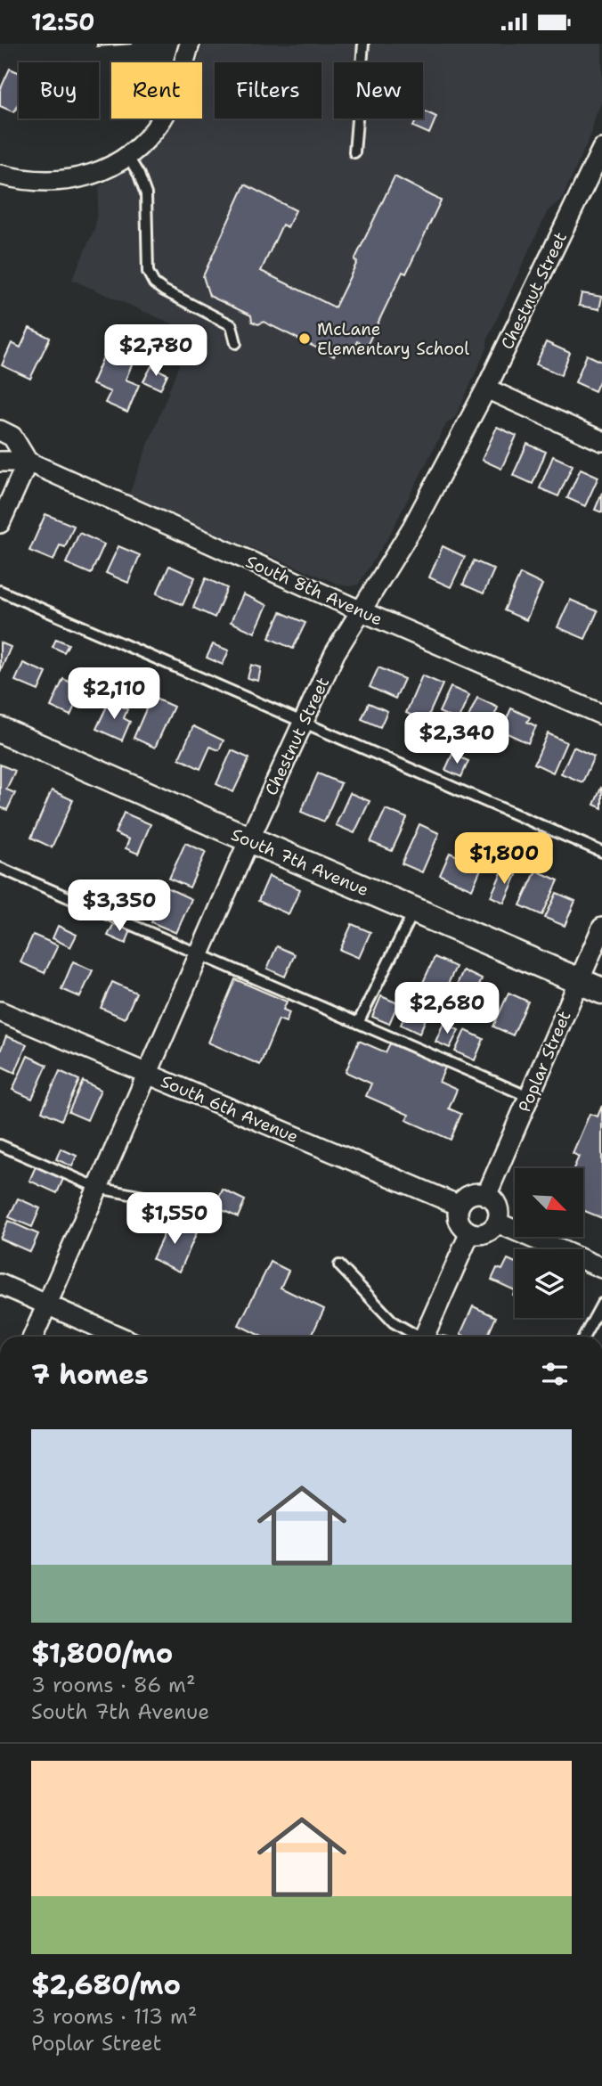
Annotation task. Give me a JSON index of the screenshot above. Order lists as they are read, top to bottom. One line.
{"streets":{"street":["Chestnut Street","South 8th Avenue","South 7th Avenue","Poplar Street","South 6th Avenue"]},"crossings":[["Chestnut Street","South 8th Avenue"],["Chestnut Street","South 7th Avenue"],["Chestnut Street","South 6th Avenue"],["South 7th Avenue","Poplar Street"],["Poplar Street","South 6th Avenue"]],"places":["McLane Elementary School"],"north":"bottom right","page":{"status":"12:50","chip":["Buy","Rent","Filters","New"],"price":["$2,780","$2,110","$2,340","$1,800","$3,350","$2,680","$1,550"],"heading":"7 homes","list":[{"name":"$1,800/mo","note":"3 rooms · 86 m² · South 7th Avenue"},{"name":"$2,680/mo","note":"3 rooms · 113 m² · Poplar Street"}]}}
